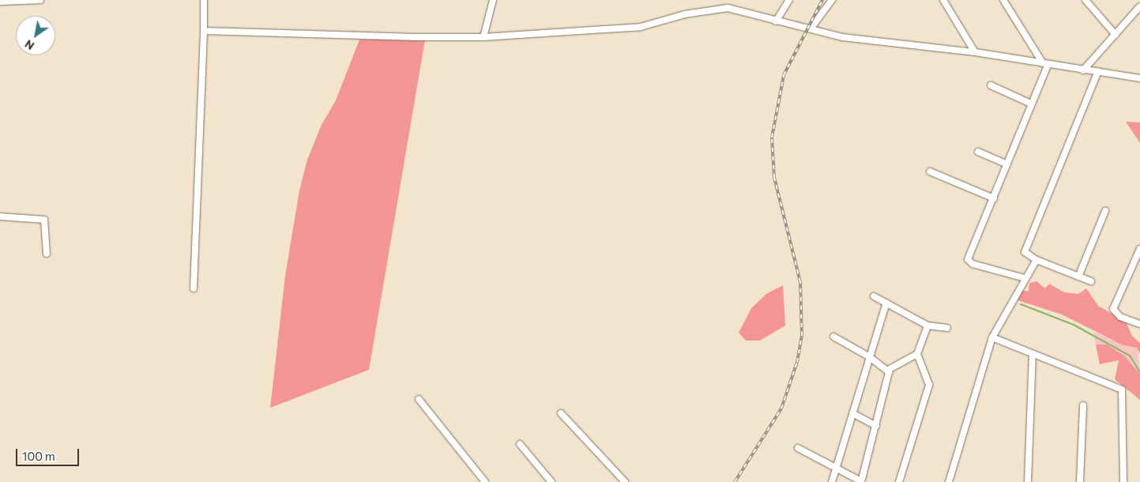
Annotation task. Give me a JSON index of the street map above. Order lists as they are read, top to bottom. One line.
{"scale_bar":"100 m","north":"bottom left"}
